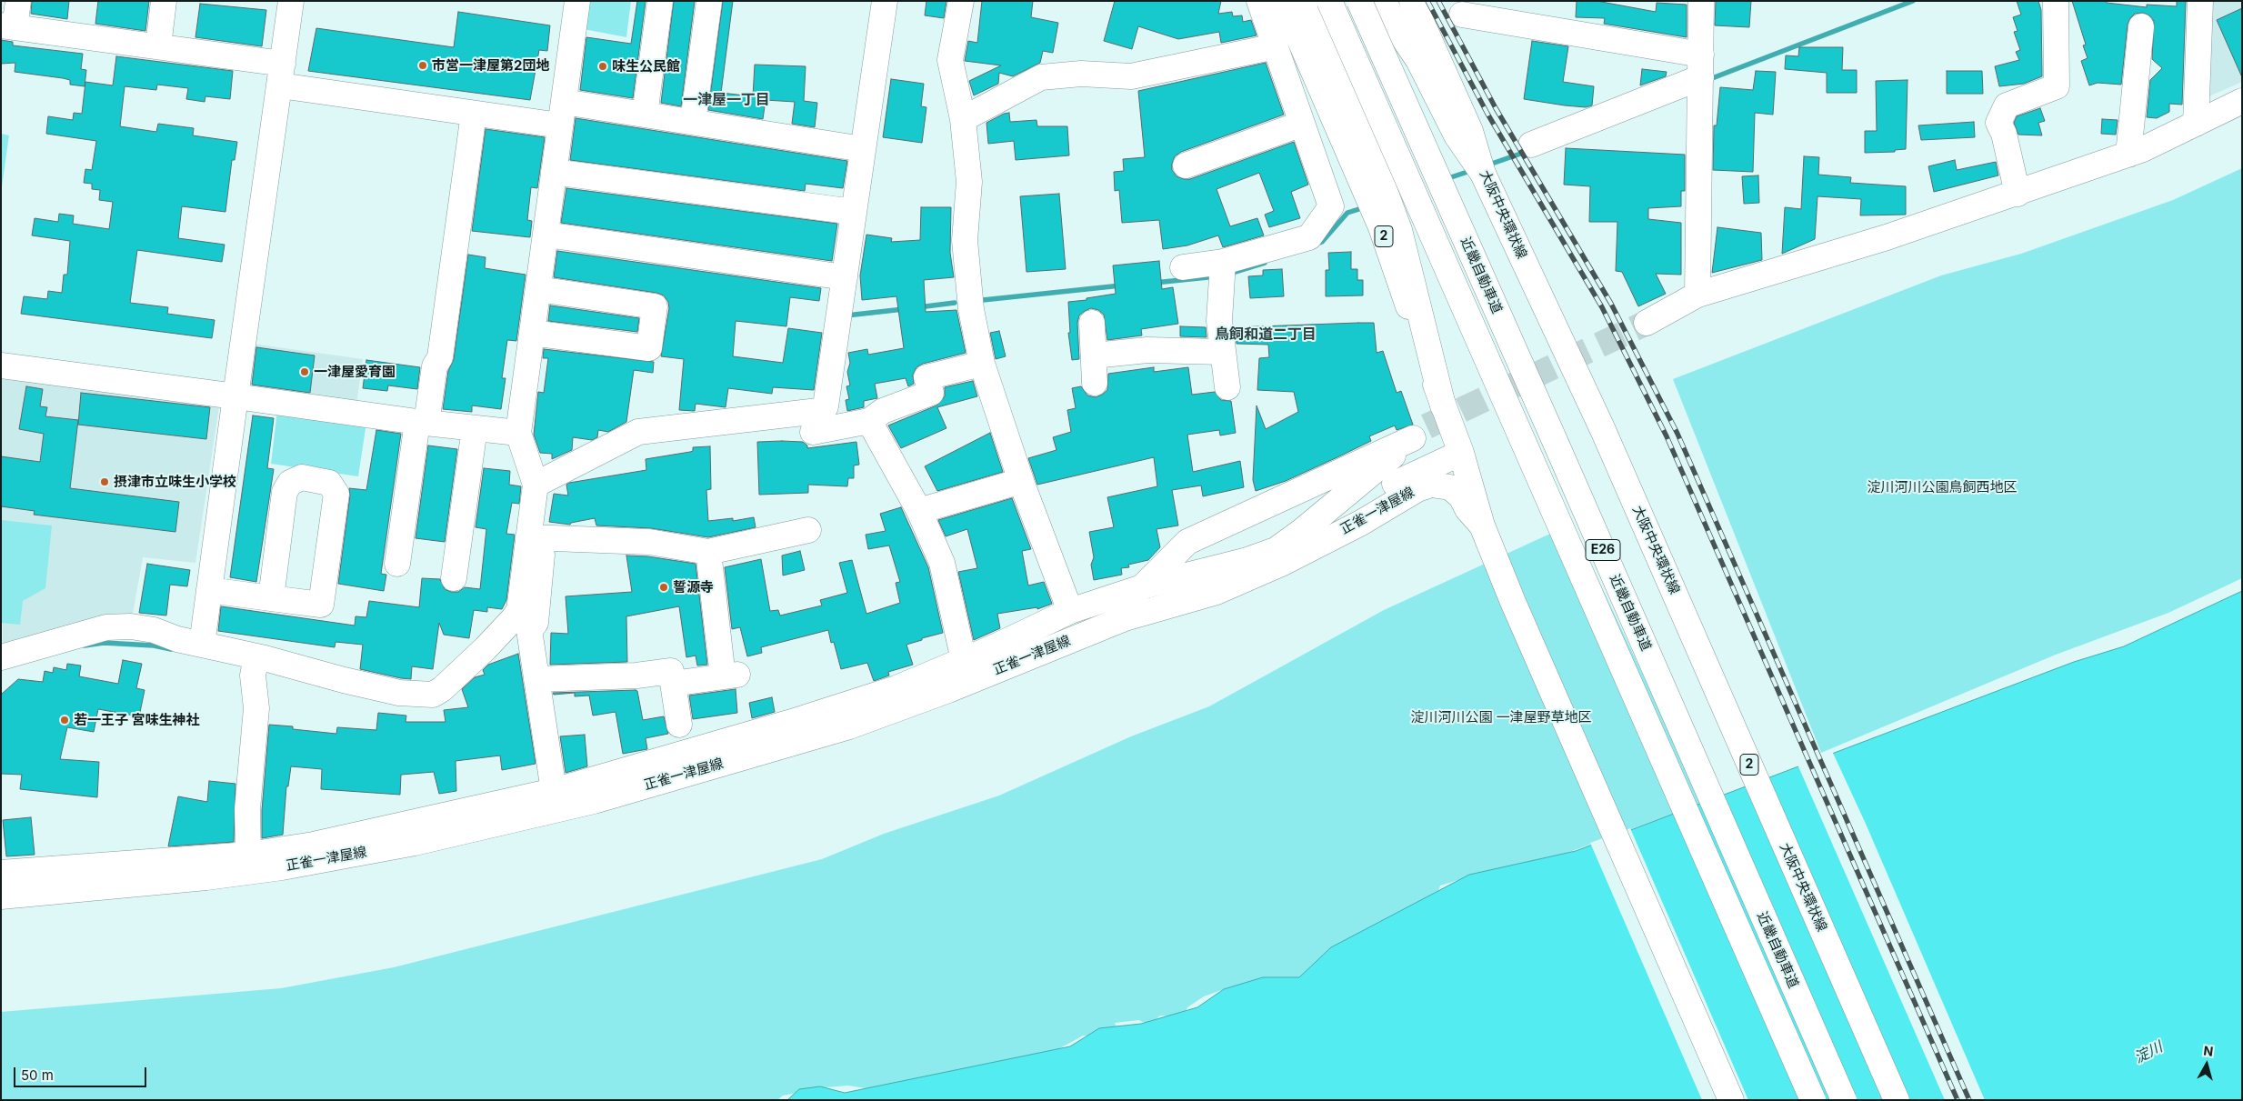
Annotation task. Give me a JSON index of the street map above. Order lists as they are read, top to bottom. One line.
{"streets":{"main road":["大阪中央環状線","2","近畿自動車道","正雀一津屋線","E26"]},"crossings":[["2","正雀一津屋線"]],"districts":["一津屋一丁目","鳥飼和道二丁目"],"water":["淀川"],"parks":["淀川河川公園鳥飼西地区","淀川河川公園 一津屋野草地区"],"places":["市営一津屋第2団地","味生公民館","一津屋愛育園","摂津市立味生小学校","誓源寺","若一王子 宮味生神社"],"scale_bar":"50 m","north":"top"}
